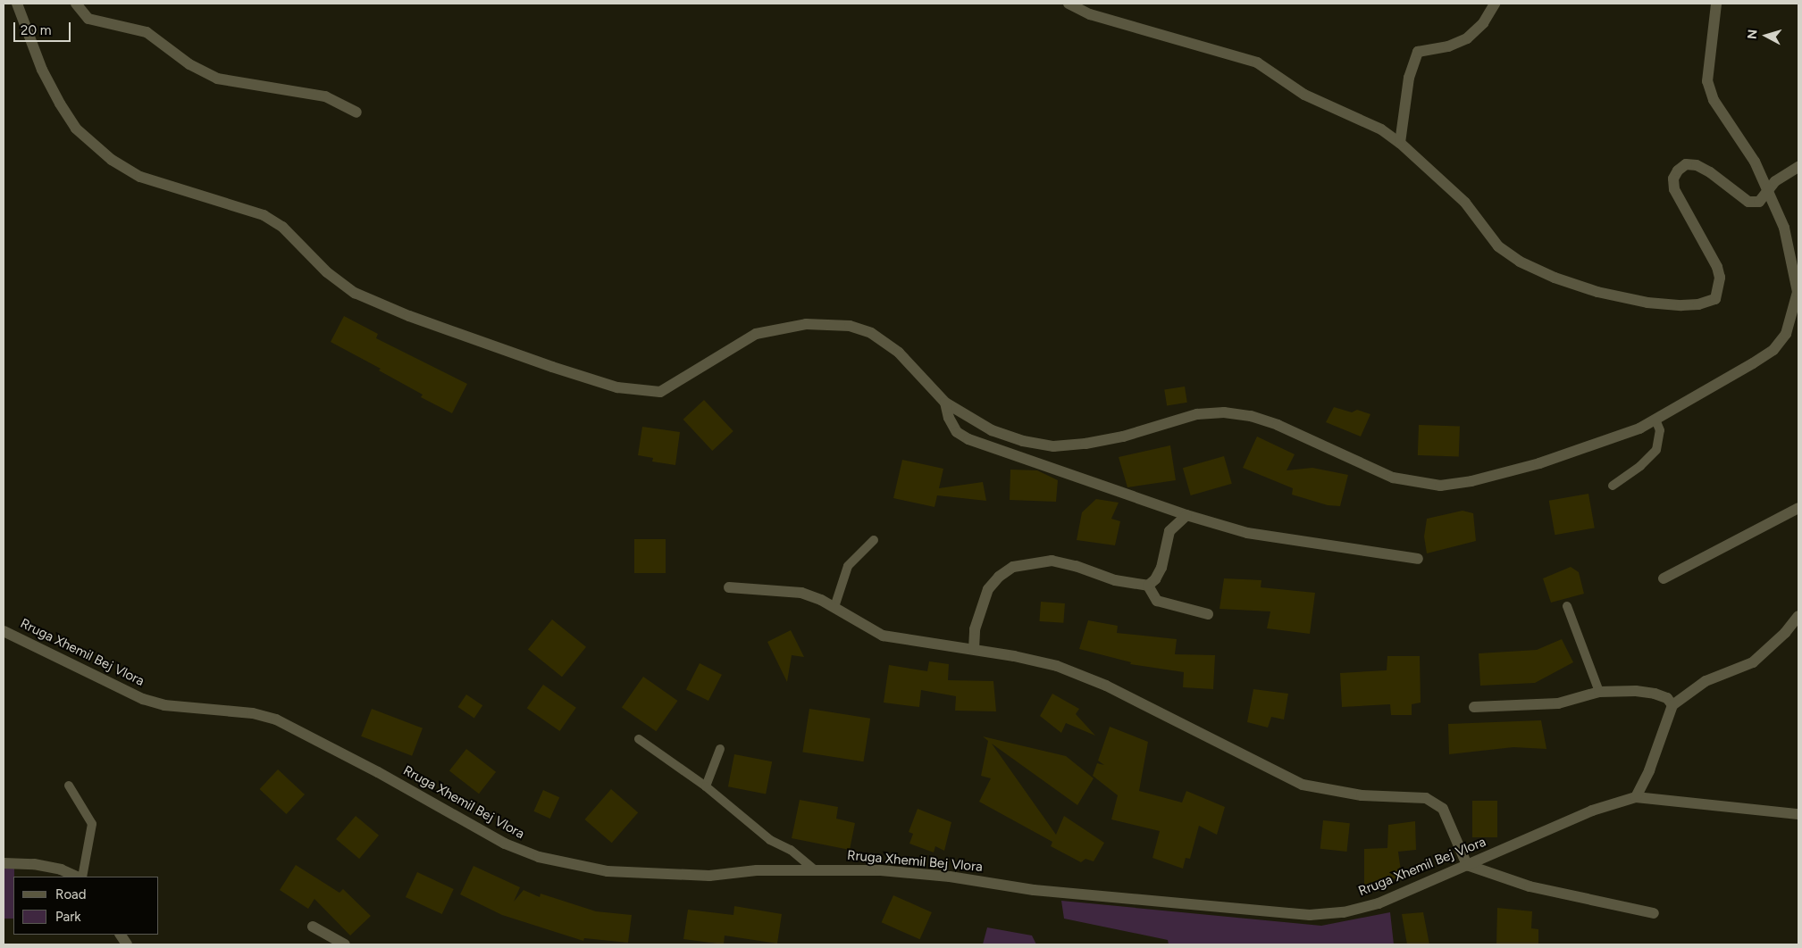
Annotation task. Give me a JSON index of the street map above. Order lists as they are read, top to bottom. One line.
{"streets":{"street":["Rruga Xhemil Bej Vlora"]},"legend":["Road","Park"],"scale_bar":"20 m","north":"left"}
